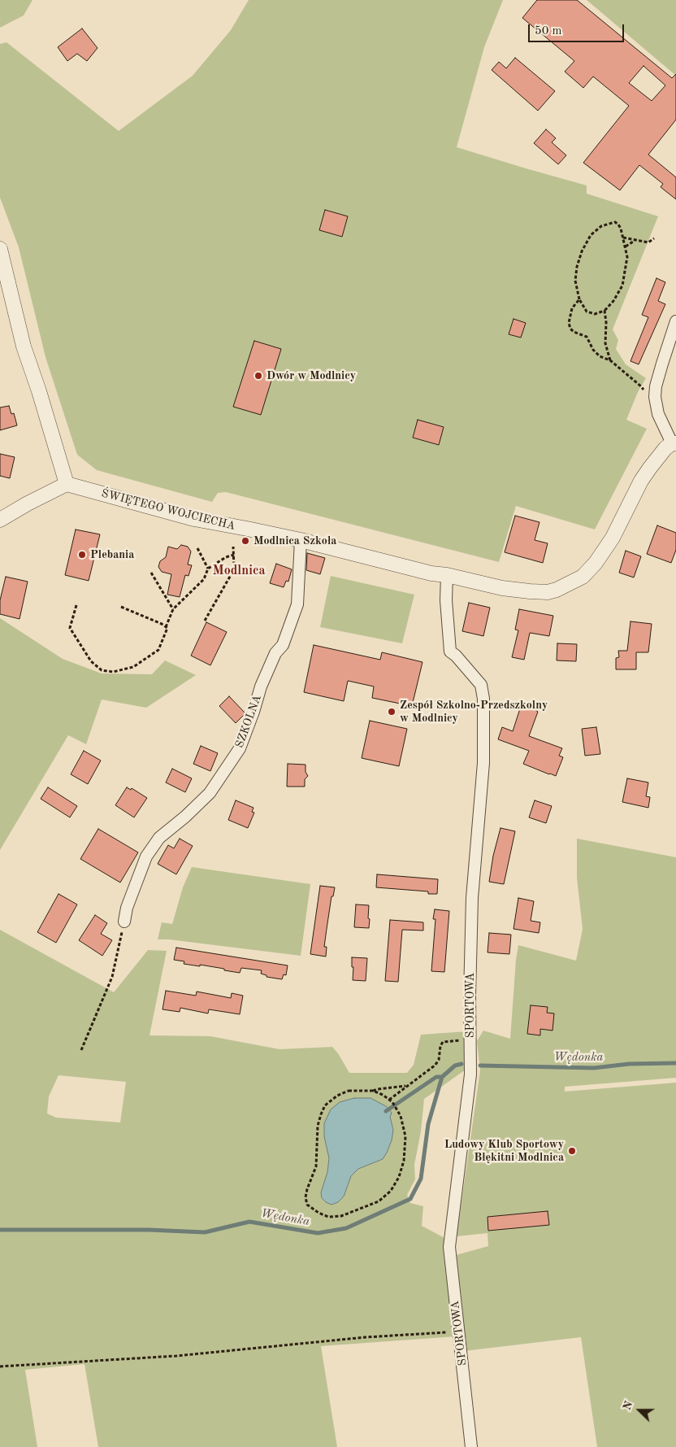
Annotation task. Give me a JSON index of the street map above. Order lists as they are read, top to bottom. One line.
{"streets":{"street":["ŚWIĘTEGO WOJCIECHA","SZKOLNA","SPORTOWA"]},"crossings":[["ŚWIĘTEGO WOJCIECHA","SZKOLNA"],["ŚWIĘTEGO WOJCIECHA","SPORTOWA"]],"districts":["Modlnica"],"water":["Wędonka"],"places":["Dwór w Modlnicy","Modlnica Szkoła","Plebania","Zespół Szkolno-Przedszkolny w Modlnicy","Ludowy Klub Sportowy Błękitni Modlnica"],"scale_bar":"50 m","north":"left"}
